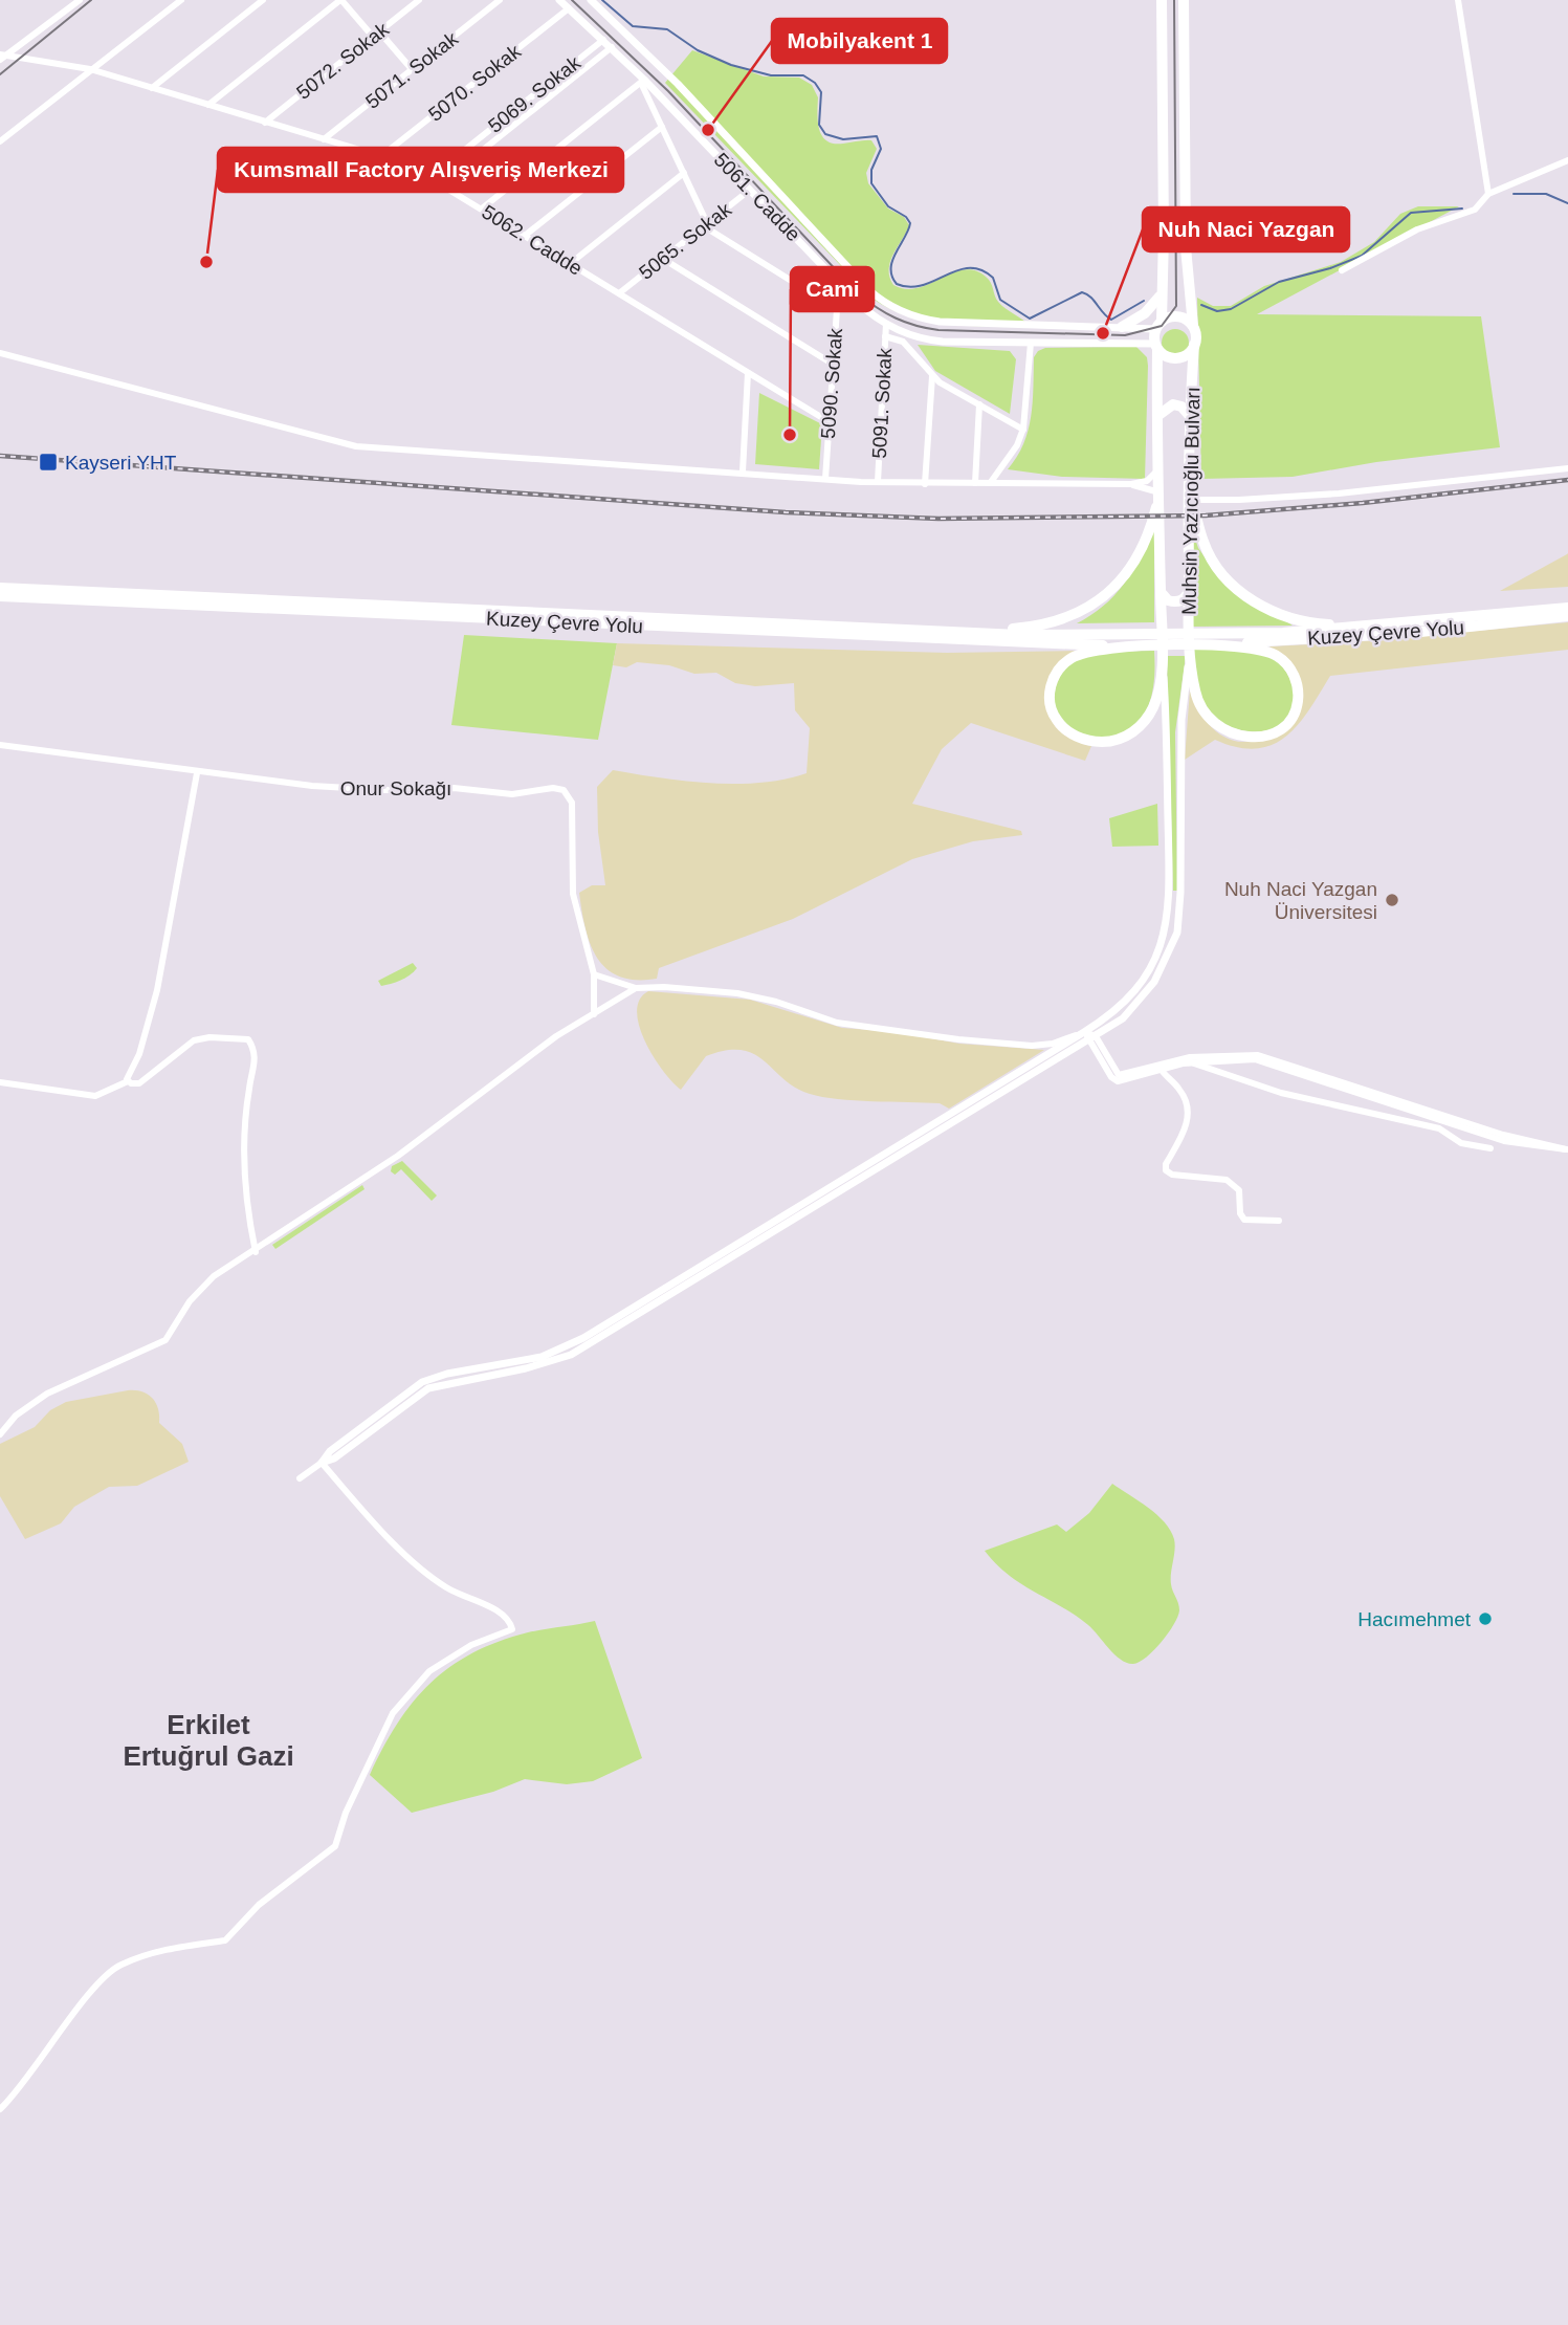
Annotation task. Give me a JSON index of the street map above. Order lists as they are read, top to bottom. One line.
{"streets":{"highway":["Muhsin Yazıcıoğlu Bulvarı","Kuzey Çevre Yolu"],"street":["5072. Sokak","5071. Sokak","5070. Sokak","5069. Sokak","5061. Cadde","5062. Cadde","5065. Sokak","5090. Sokak","5091. Sokak","Onur Sokağı"]},"crossings":[["5072. Sokak","5062. Cadde"],["5071. Sokak","5062. Cadde"],["5070. Sokak","5061. Cadde"],["5070. Sokak","5062. Cadde"],["5069. Sokak","5061. Cadde"],["5069. Sokak","5062. Cadde"],["5061. Cadde","5065. Sokak"],["5061. Cadde","5090. Sokak"],["5061. Cadde","5091. Sokak"],["5061. Cadde","Muhsin Yazıcıoğlu Bulvarı"],["5062. Cadde","5065. Sokak"],["5062. Cadde","5090. Sokak"],["Muhsin Yazıcıoğlu Bulvarı","Kuzey Çevre Yolu"]],"districts":["Erkilet Ertuğrul Gazi"],"places":{"other":["Mobilyakent 1","Kumsmall Factory Alışveriş Merkezi","Nuh Naci Yazgan","Cami","Nuh Naci Yazgan Üniversitesi","Hacımehmet"],"transit":["Kayseri YHT"]}}
